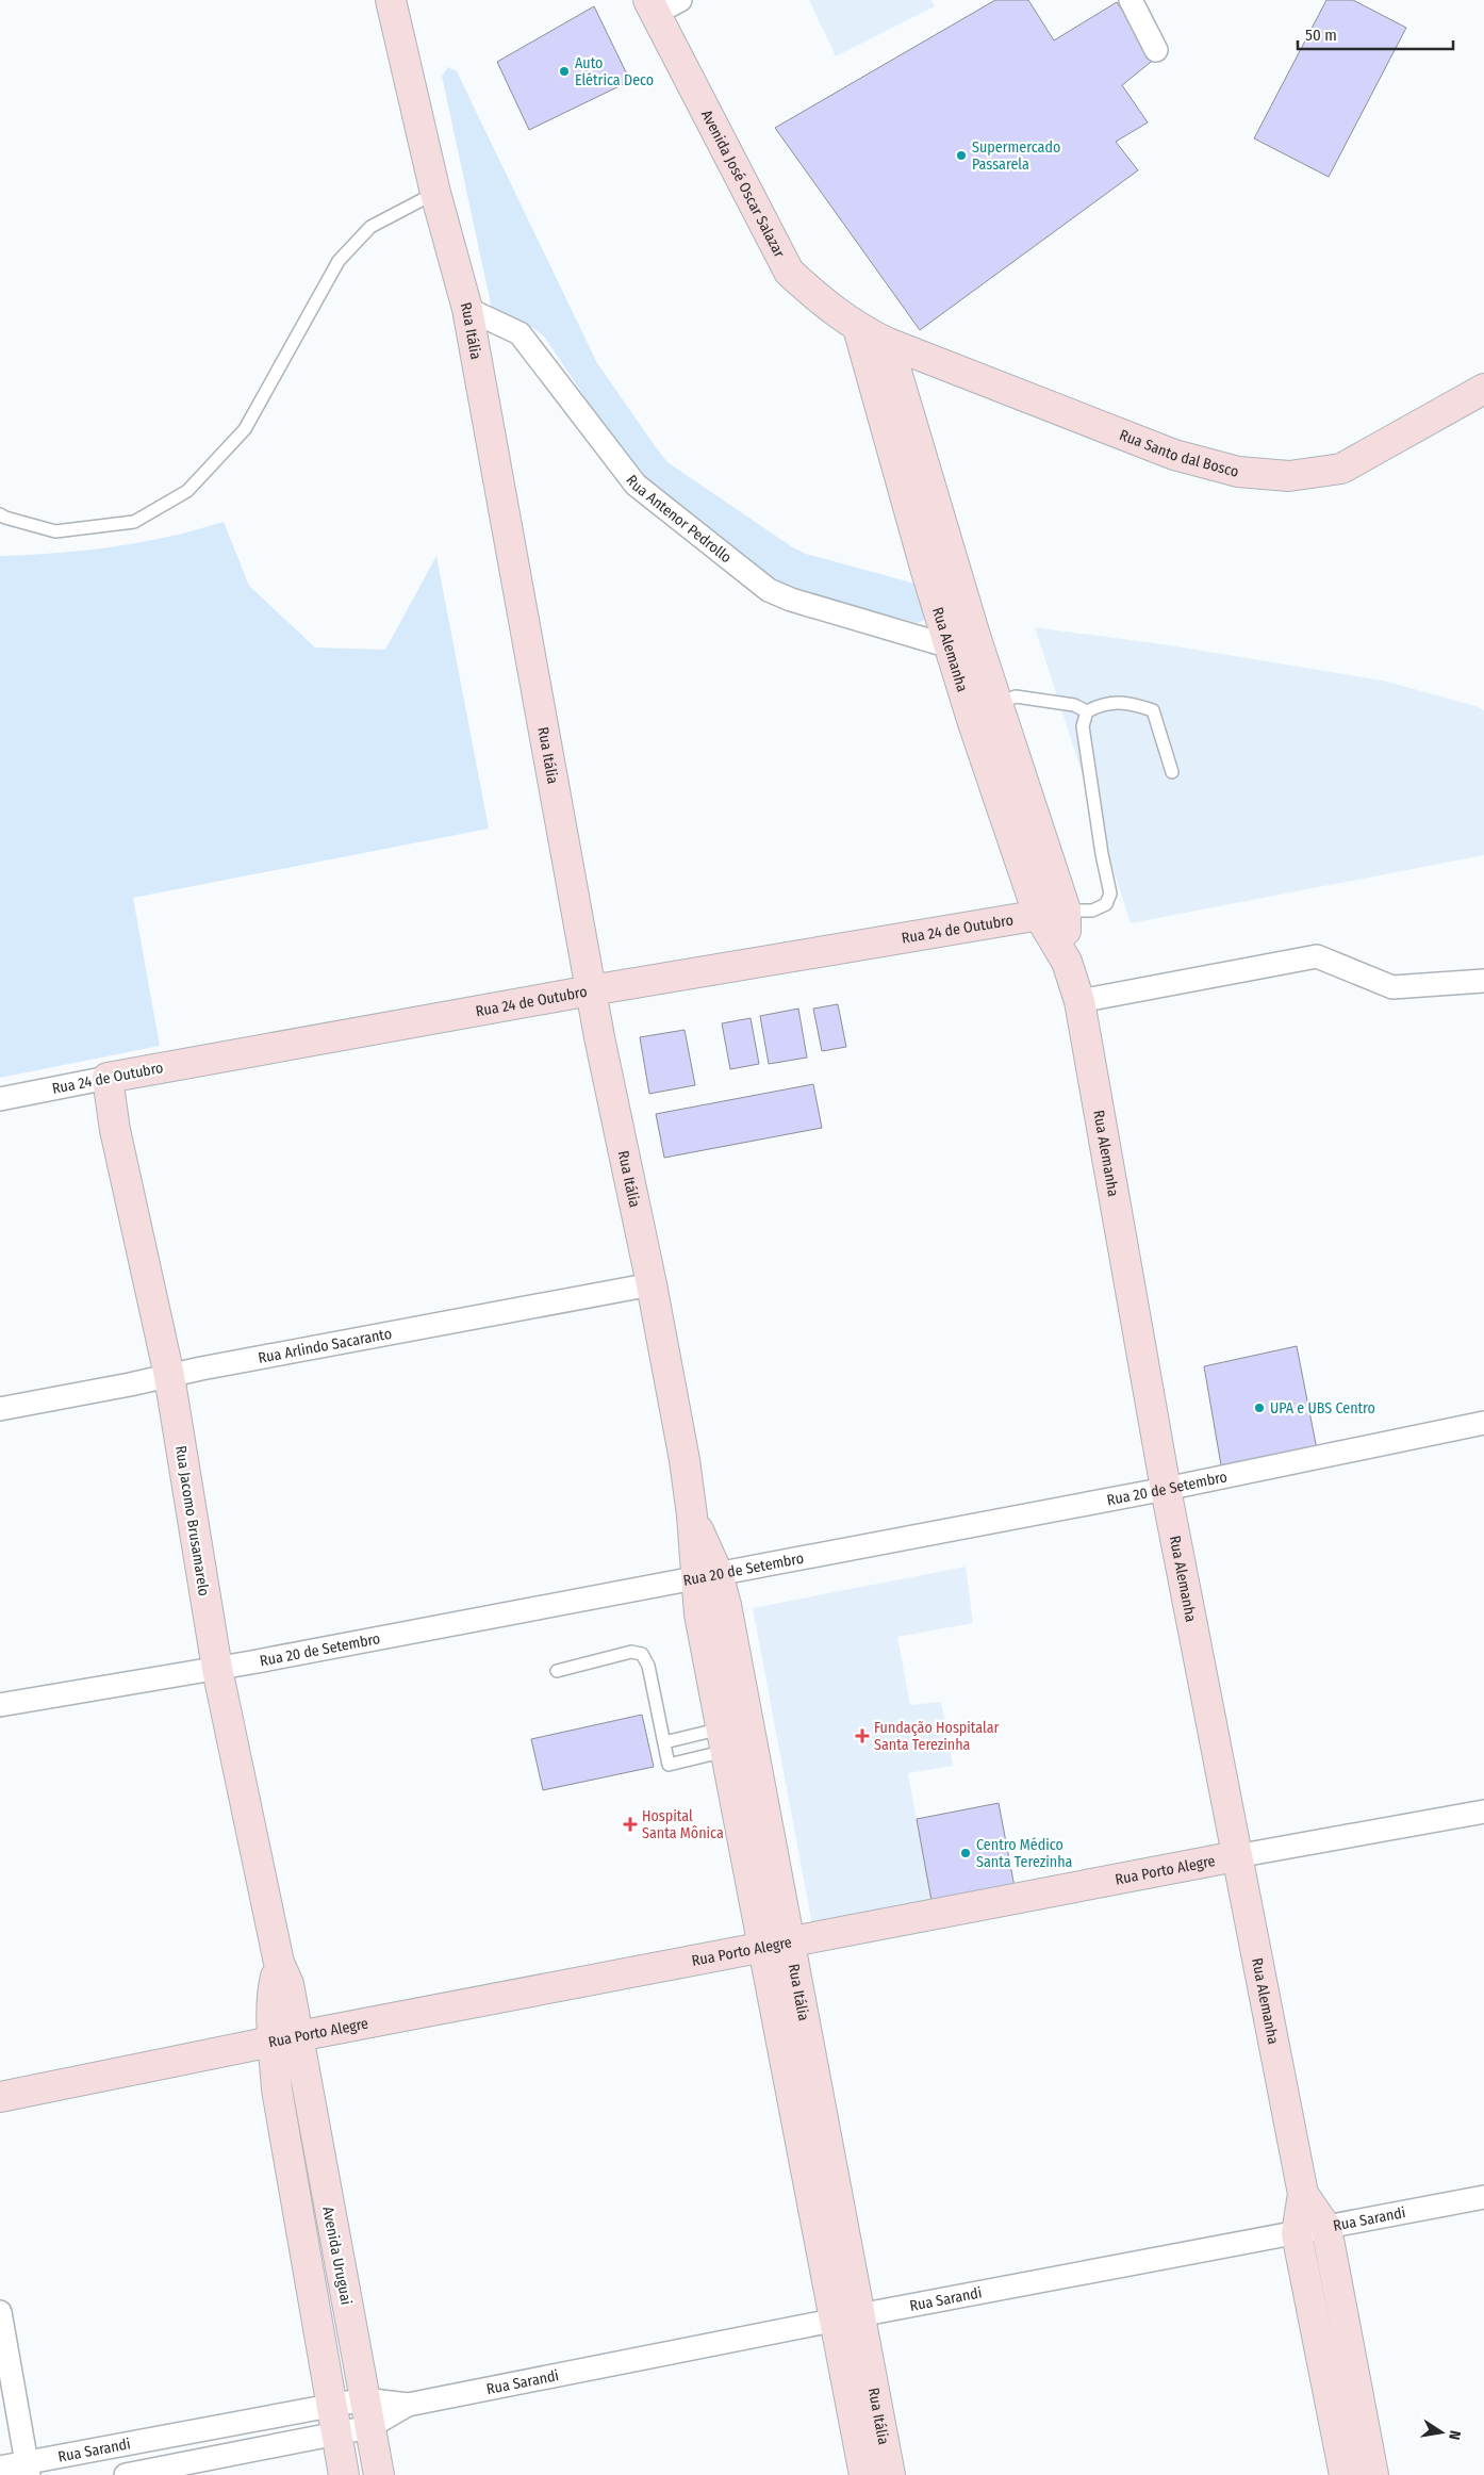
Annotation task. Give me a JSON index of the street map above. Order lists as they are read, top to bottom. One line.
{"streets":{"main road":["Avenida José Oscar Salazar","Rua Itália","Rua Santo dal Bosco","Rua Alemanha","Rua 24 de Outubro","Rua Jacomo Brusamarelo","Rua Porto Alegre","Avenida Uruguai"],"street":["Rua Antenor Pedrollo","Rua Arlindo Sacaranto","Rua 20 de Setembro","Rua Sarandi"]},"crossings":[["Avenida José Oscar Salazar","Rua Santo dal Bosco"],["Avenida José Oscar Salazar","Rua Alemanha"],["Rua Itália","Rua Antenor Pedrollo"],["Rua Itália","Rua 24 de Outubro"],["Rua Itália","Rua Arlindo Sacaranto"],["Rua Itália","Rua 20 de Setembro"],["Rua Itália","Rua Porto Alegre"],["Rua Itália","Rua Sarandi"],["Rua Santo dal Bosco","Rua Alemanha"],["Rua Antenor Pedrollo","Rua Alemanha"],["Rua Alemanha","Rua 24 de Outubro"],["Rua Alemanha","Rua 20 de Setembro"],["Rua Alemanha","Rua Porto Alegre"],["Rua Alemanha","Rua Sarandi"],["Rua 24 de Outubro","Rua Jacomo Brusamarelo"],["Rua Arlindo Sacaranto","Rua Jacomo Brusamarelo"],["Rua 20 de Setembro","Rua Jacomo Brusamarelo"],["Rua Jacomo Brusamarelo","Rua Porto Alegre"],["Rua Jacomo Brusamarelo","Avenida Uruguai"],["Rua Porto Alegre","Avenida Uruguai"],["Rua Sarandi","Avenida Uruguai"]],"places":{"other":["Auto Elétrica Deco","Supermercado Passarela","UPA e UBS Centro","Centro Médico Santa Terezinha"],"health":["Fundação Hospitalar Santa Terezinha","Hospital Santa Mônica"]},"scale_bar":"50 m","north":"right"}
